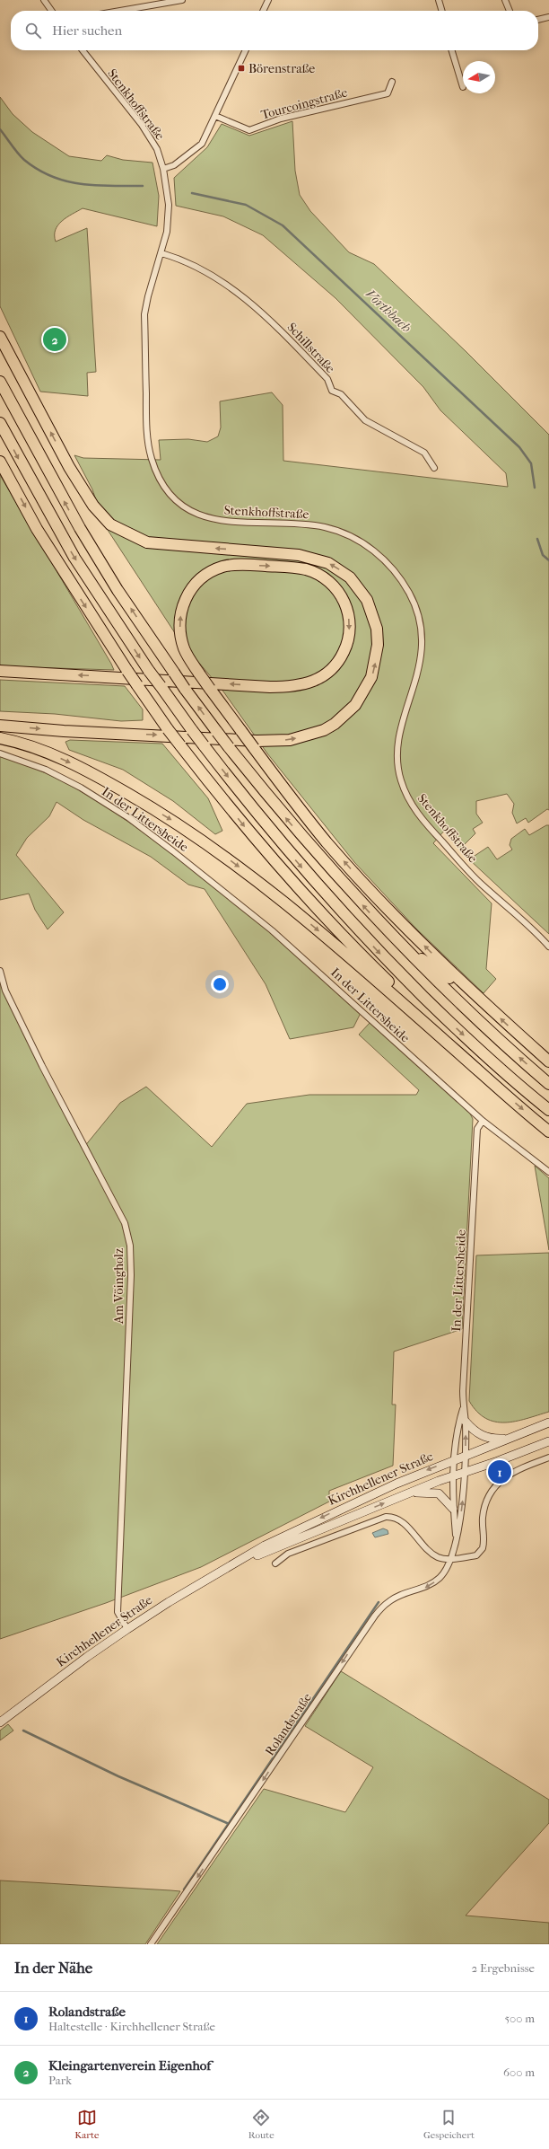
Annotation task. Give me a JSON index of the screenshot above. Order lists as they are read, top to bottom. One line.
{"streets":{"main road":["Kirchhellener Straße"],"street":["Tourcoingstraße","Stenkhoffstraße","Schillstraße","In der Littersheide","Am Vöingholz","Rolandstraße"]},"crossings":[["Stenkhoffstraße","Schillstraße"],["In der Littersheide","Kirchhellener Straße"],["In der Littersheide","Rolandstraße"],["Am Vöingholz","Kirchhellener Straße"],["Kirchhellener Straße","Rolandstraße"]],"water":["Vorthbach"],"places":{"transit":["Börenstraße"]},"north":"left","page":{"search":"Hier suchen","pins":["2","1"],"heading":["In der Nähe","2 Ergebnisse"],"list":[{"mark":"1","name":"Rolandstraße","note":"Haltestelle · Kirchhellener Straße","value":"500 m"},{"mark":"2","name":"Kleingartenverein Eigenhof","note":"Park","value":"600 m"}],"nav":["Karte","Route","Gespeichert"]}}
